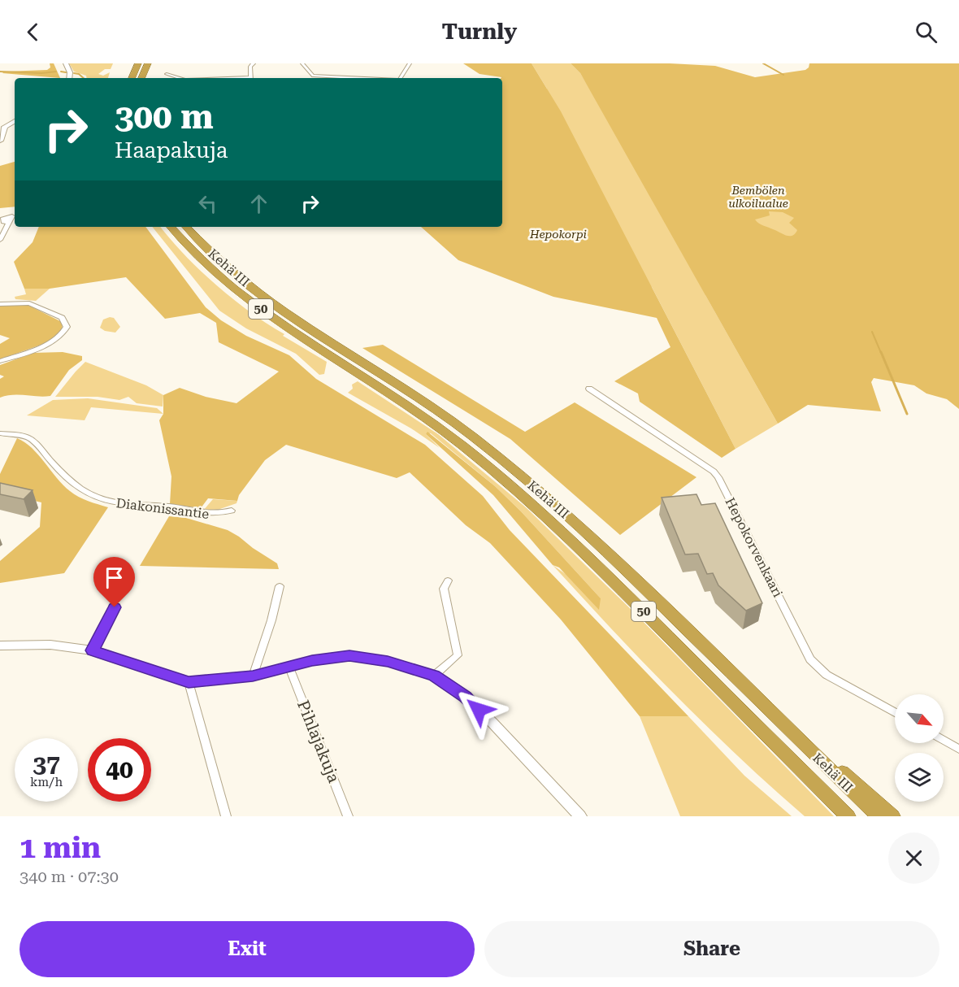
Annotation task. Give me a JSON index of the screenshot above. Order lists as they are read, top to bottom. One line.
{"streets":{"highway":["Kehä III","50"],"street":["Diakonissantie","Hepokorvenkaari","Pihlajakuja"]},"parks":["Bembölen ulkoilualue","Hepokorpi"],"north":"bottom right","page":{"header":"Turnly","turn":["300 m","Haapakuja"],"speed":"37 km/h","limit":"40","heading":["1 min","340 m · 07:30"],"buttons":["Exit","Share"]}}
